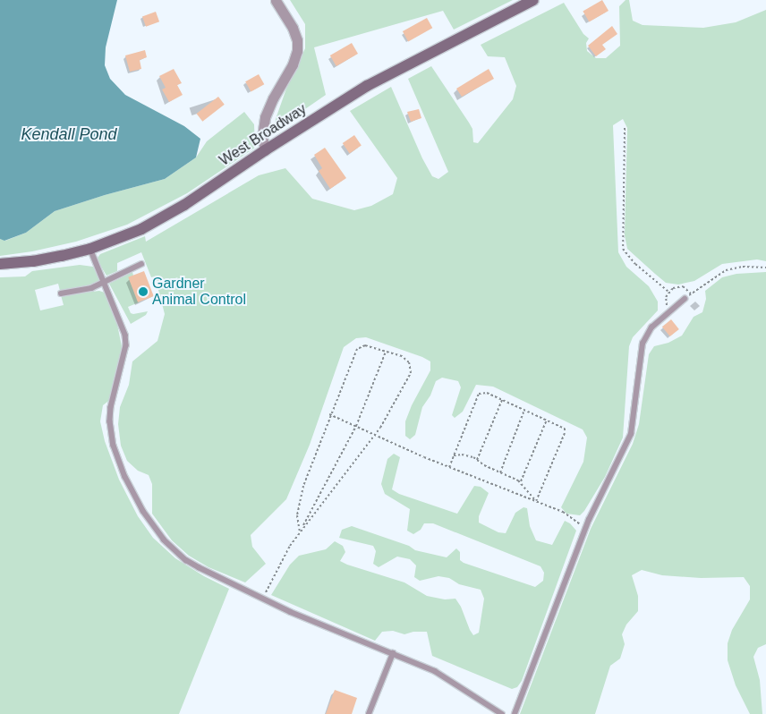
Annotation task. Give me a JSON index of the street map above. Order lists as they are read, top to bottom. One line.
{"streets":{"main road":["West Broadway"]},"water":["Kendall Pond"],"places":["Gardner Animal Control"]}
